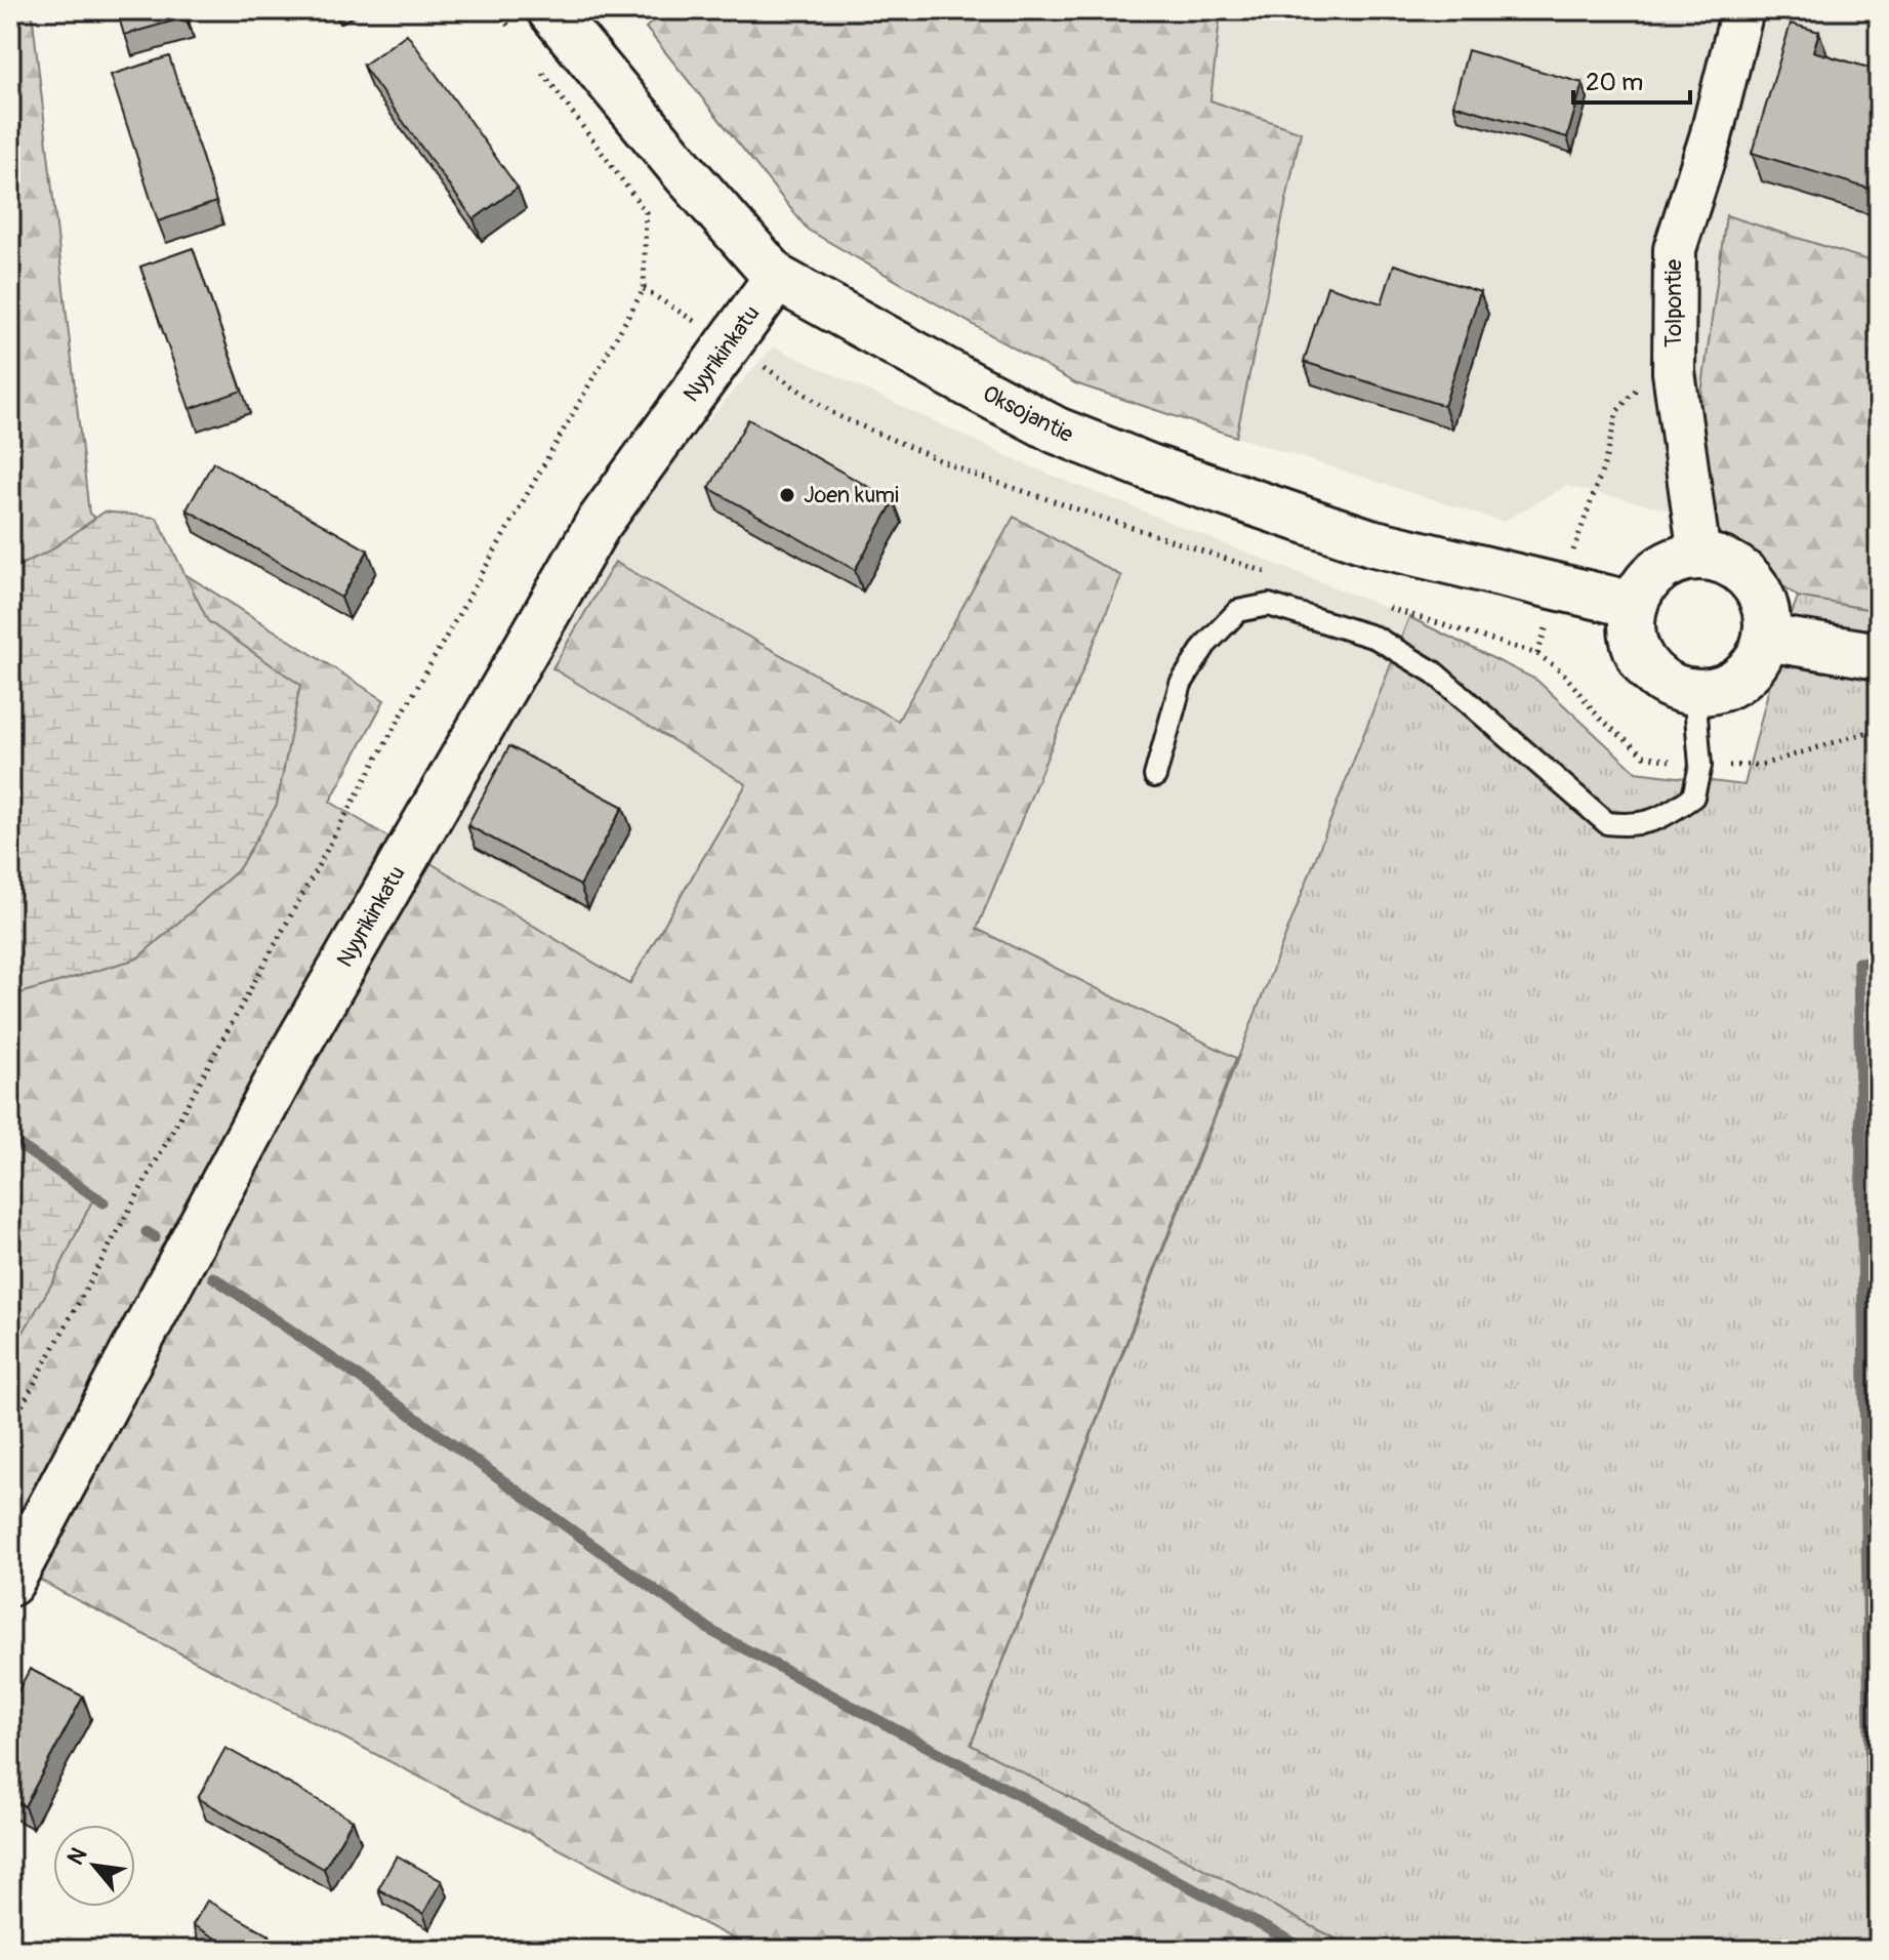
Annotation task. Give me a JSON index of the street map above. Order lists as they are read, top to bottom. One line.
{"streets":{"street":["Tolpontie","Nyyrikinkatu","Oksojantie"]},"crossings":[["Tolpontie","Oksojantie"],["Nyyrikinkatu","Oksojantie"]],"places":["Joen kumi"],"scale_bar":"20 m","north":"top left"}
